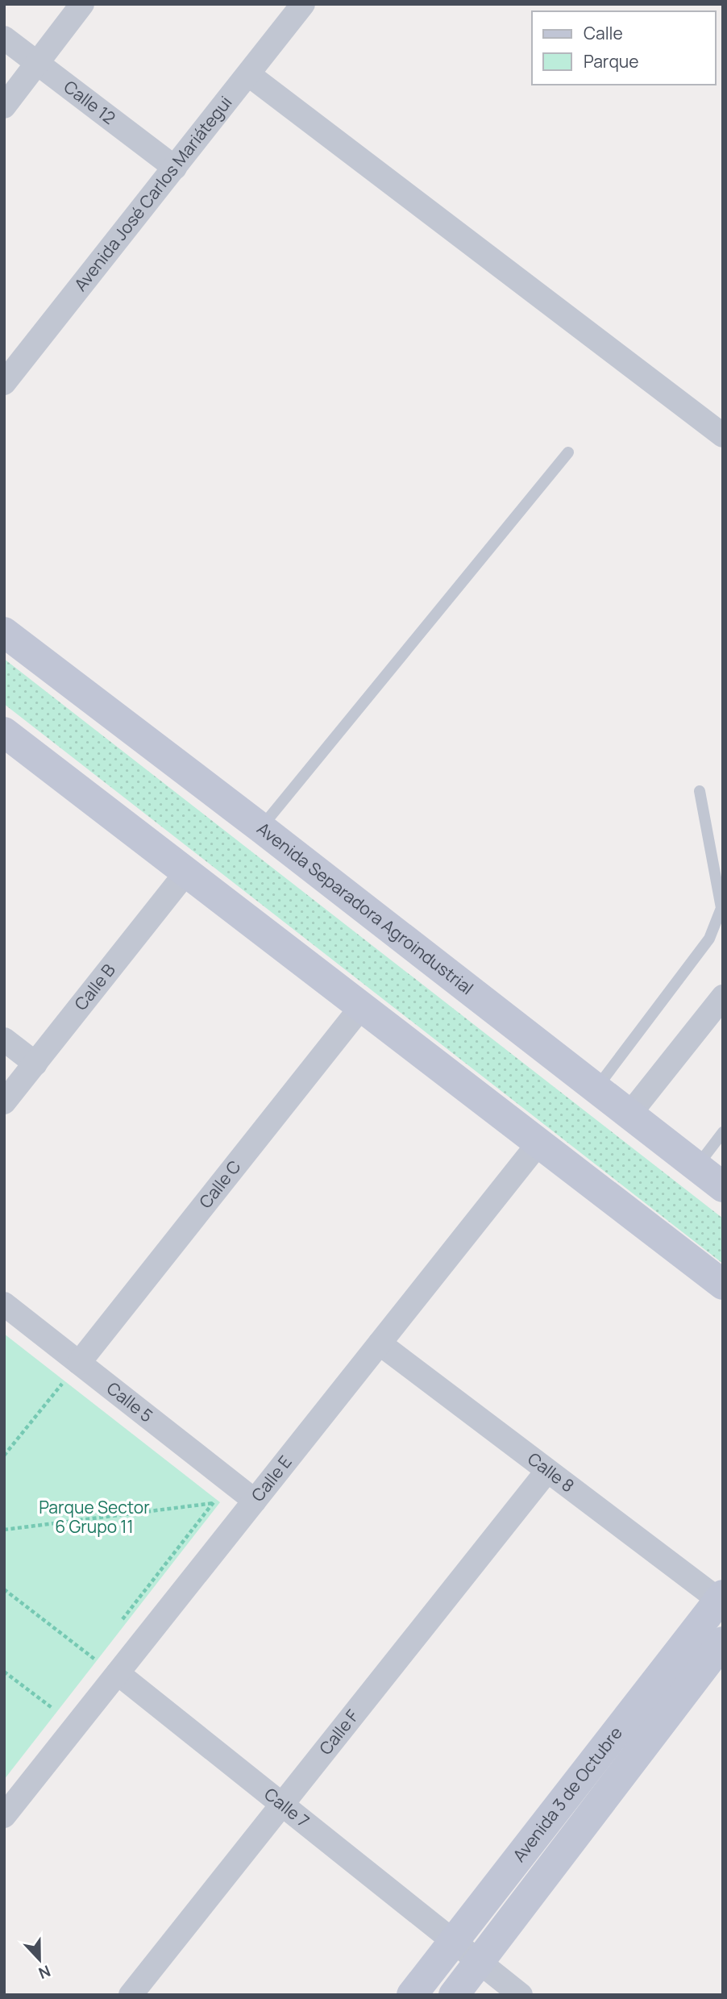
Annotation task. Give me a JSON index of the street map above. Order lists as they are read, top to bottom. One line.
{"streets":{"street":["Calle 12","Avenida José Carlos Mariátegui","Avenida Separadora Agroindustrial","Calle B","Calle C","Calle 5","Calle 8","Calle E","Calle F","Avenida 3 de Octubre","Calle 7"]},"crossings":[["Calle 12","Avenida José Carlos Mariátegui"],["Calle C","Calle 5"],["Calle 5","Calle E"],["Calle 8","Calle E"],["Calle 8","Calle F"],["Calle 8","Avenida 3 de Octubre"],["Calle E","Calle 7"],["Calle F","Calle 7"],["Avenida 3 de Octubre","Calle 7"]],"parks":["Parque Sector 6 Grupo 11"],"legend":["Calle","Parque"],"north":"bottom"}
